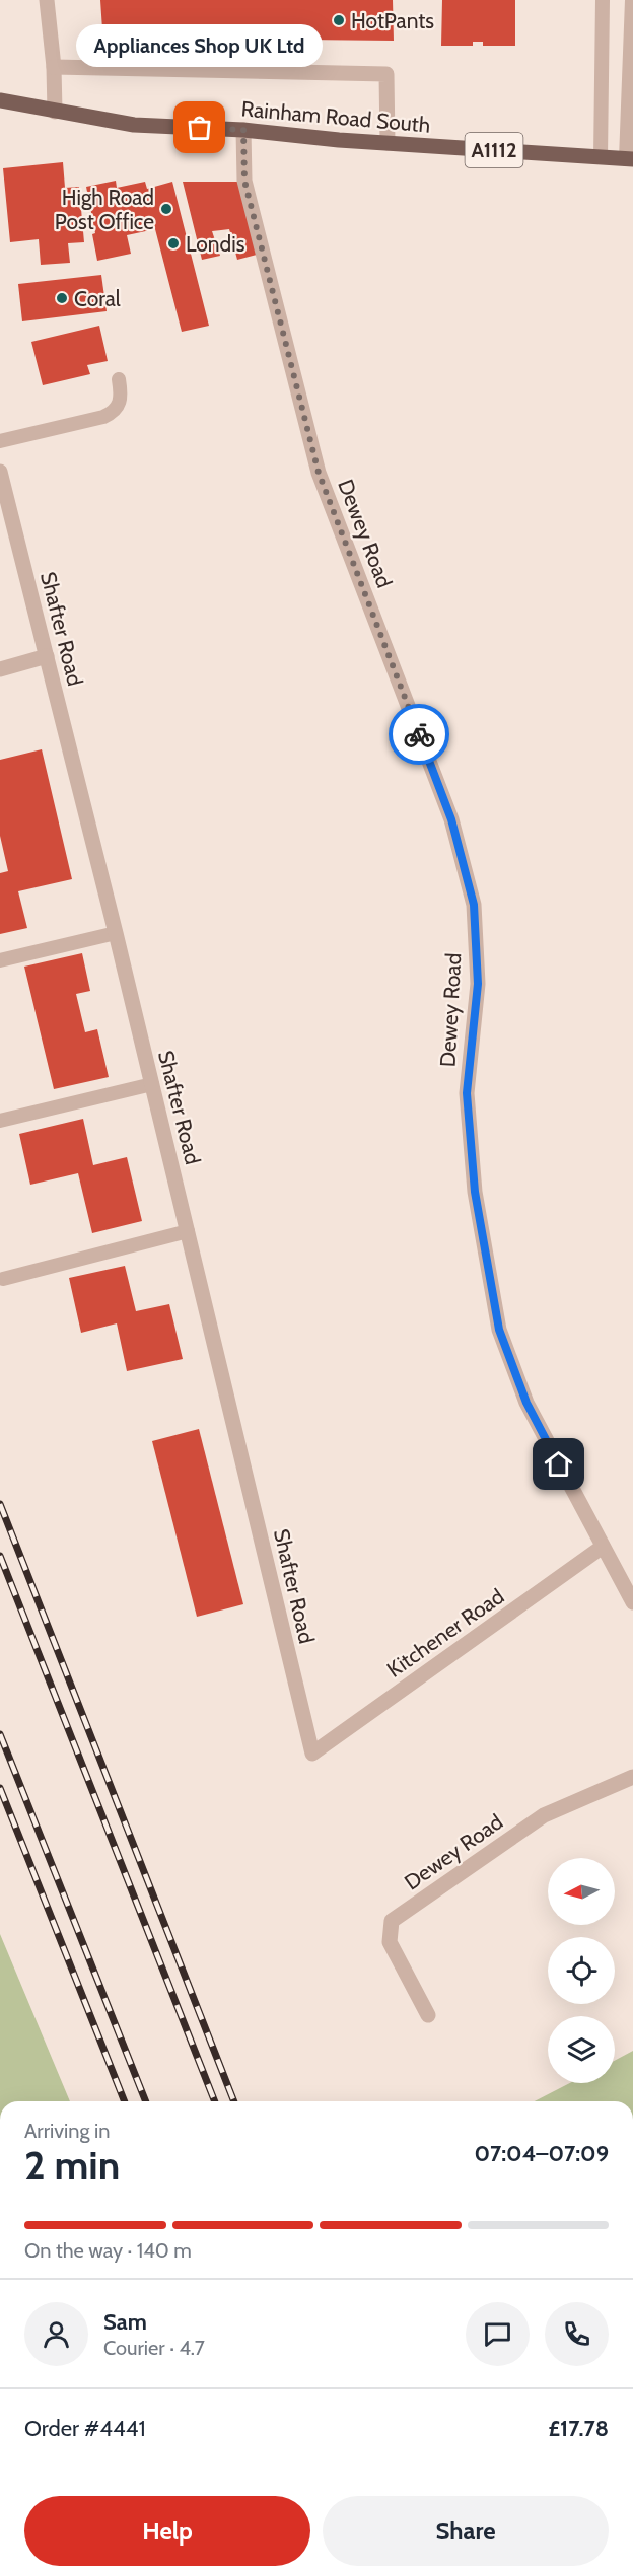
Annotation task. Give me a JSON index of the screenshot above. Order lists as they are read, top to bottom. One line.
{"streets":{"main road":["Rainham Road South","A1112"],"street":["Dewey Road","Shafter Road","Kitchener Road"]},"crossings":[["Rainham Road South","Dewey Road"],["Dewey Road","Kitchener Road"],["Shafter Road","Kitchener Road"]],"places":["HotPants","Appliances Shop UK Ltd","High Road Post Office","Londis","Coral"],"north":"left","page":{"bubble":"Appliances Shop UK Ltd","heading":["2 min","Arriving in","07:04–07:09"],"panel":["Sam","Courier · 4.7","Order #4441","£17.78"],"bar":"On the way · 140 m","buttons":["Help","Share"]}}
